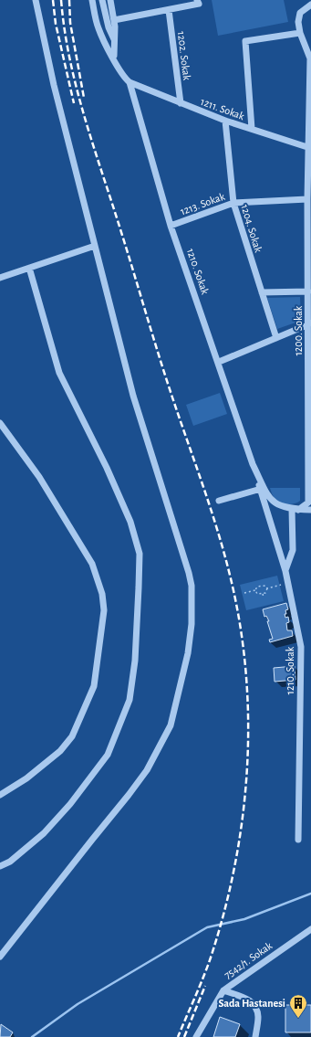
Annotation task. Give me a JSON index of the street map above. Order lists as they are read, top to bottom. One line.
{"streets":{"street":["1202. Sokak","1211. Sokak","1213. Sokak","1204. Sokak","1210. Sokak","1200. Sokak","7542/1. Sokak"]},"crossings":[["1202. Sokak","1211. Sokak"],["1211. Sokak","1204. Sokak"],["1211. Sokak","1210. Sokak"],["1211. Sokak","1200. Sokak"],["1213. Sokak","1204. Sokak"],["1213. Sokak","1210. Sokak"],["1213. Sokak","1200. Sokak"],["1210. Sokak","1200. Sokak"]],"places":{"building":["Sada Hastanesi"]}}
